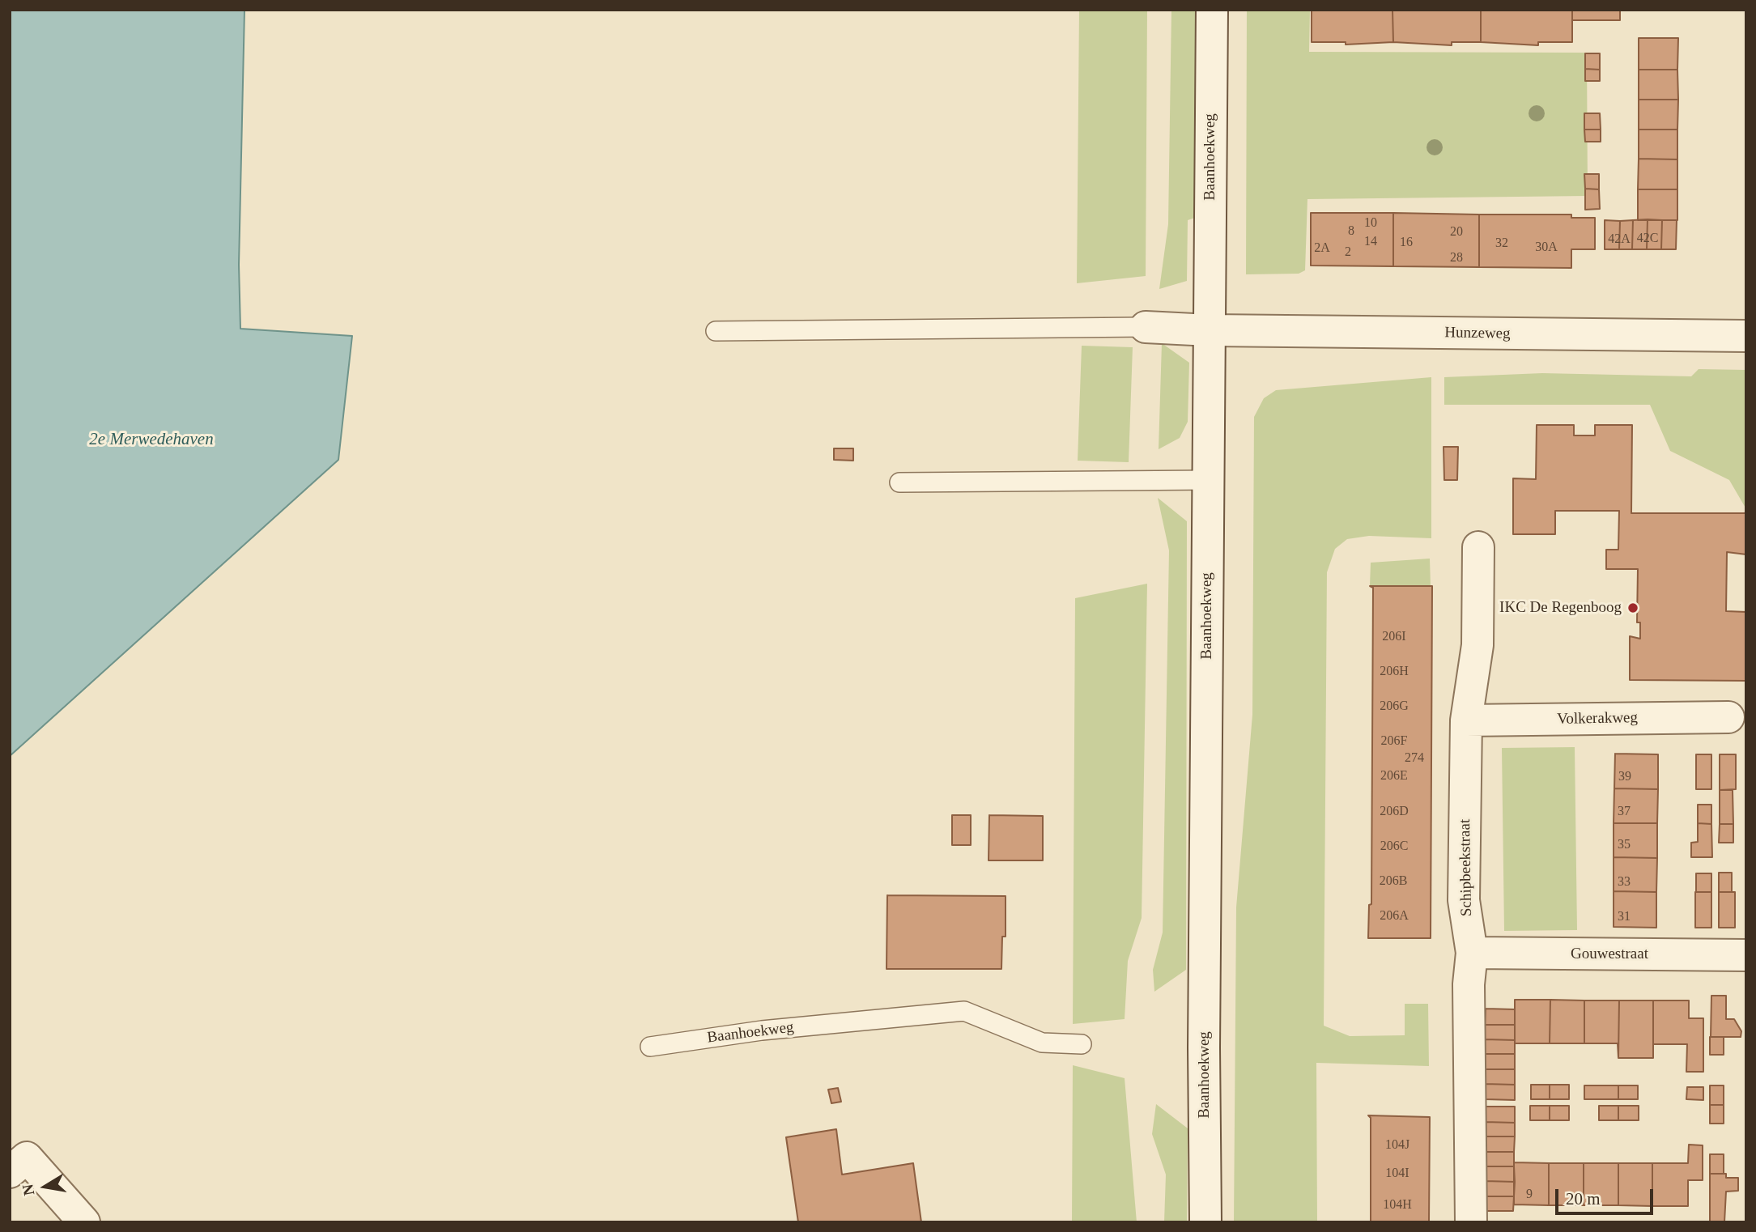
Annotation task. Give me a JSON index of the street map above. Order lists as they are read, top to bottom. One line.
{"streets":{"street":["Baanhoekweg","Hunzeweg","Volkerakweg","Schipbeekstraat","Gouwestraat"]},"crossings":[["Baanhoekweg","Hunzeweg"],["Volkerakweg","Schipbeekstraat"],["Schipbeekstraat","Gouwestraat"]],"water":["2e Merwedehaven"],"places":["IKC De Regenboog"],"house_numbers":["10","8","20","42C","42A","14","16","32","30A","2A","2","28","206I","206H","206G","206F","274","206E","39","206D","37","35","206C","206B","33","206A","31","104J","104I","9","104H"],"scale_bar":"20 m","north":"left"}
